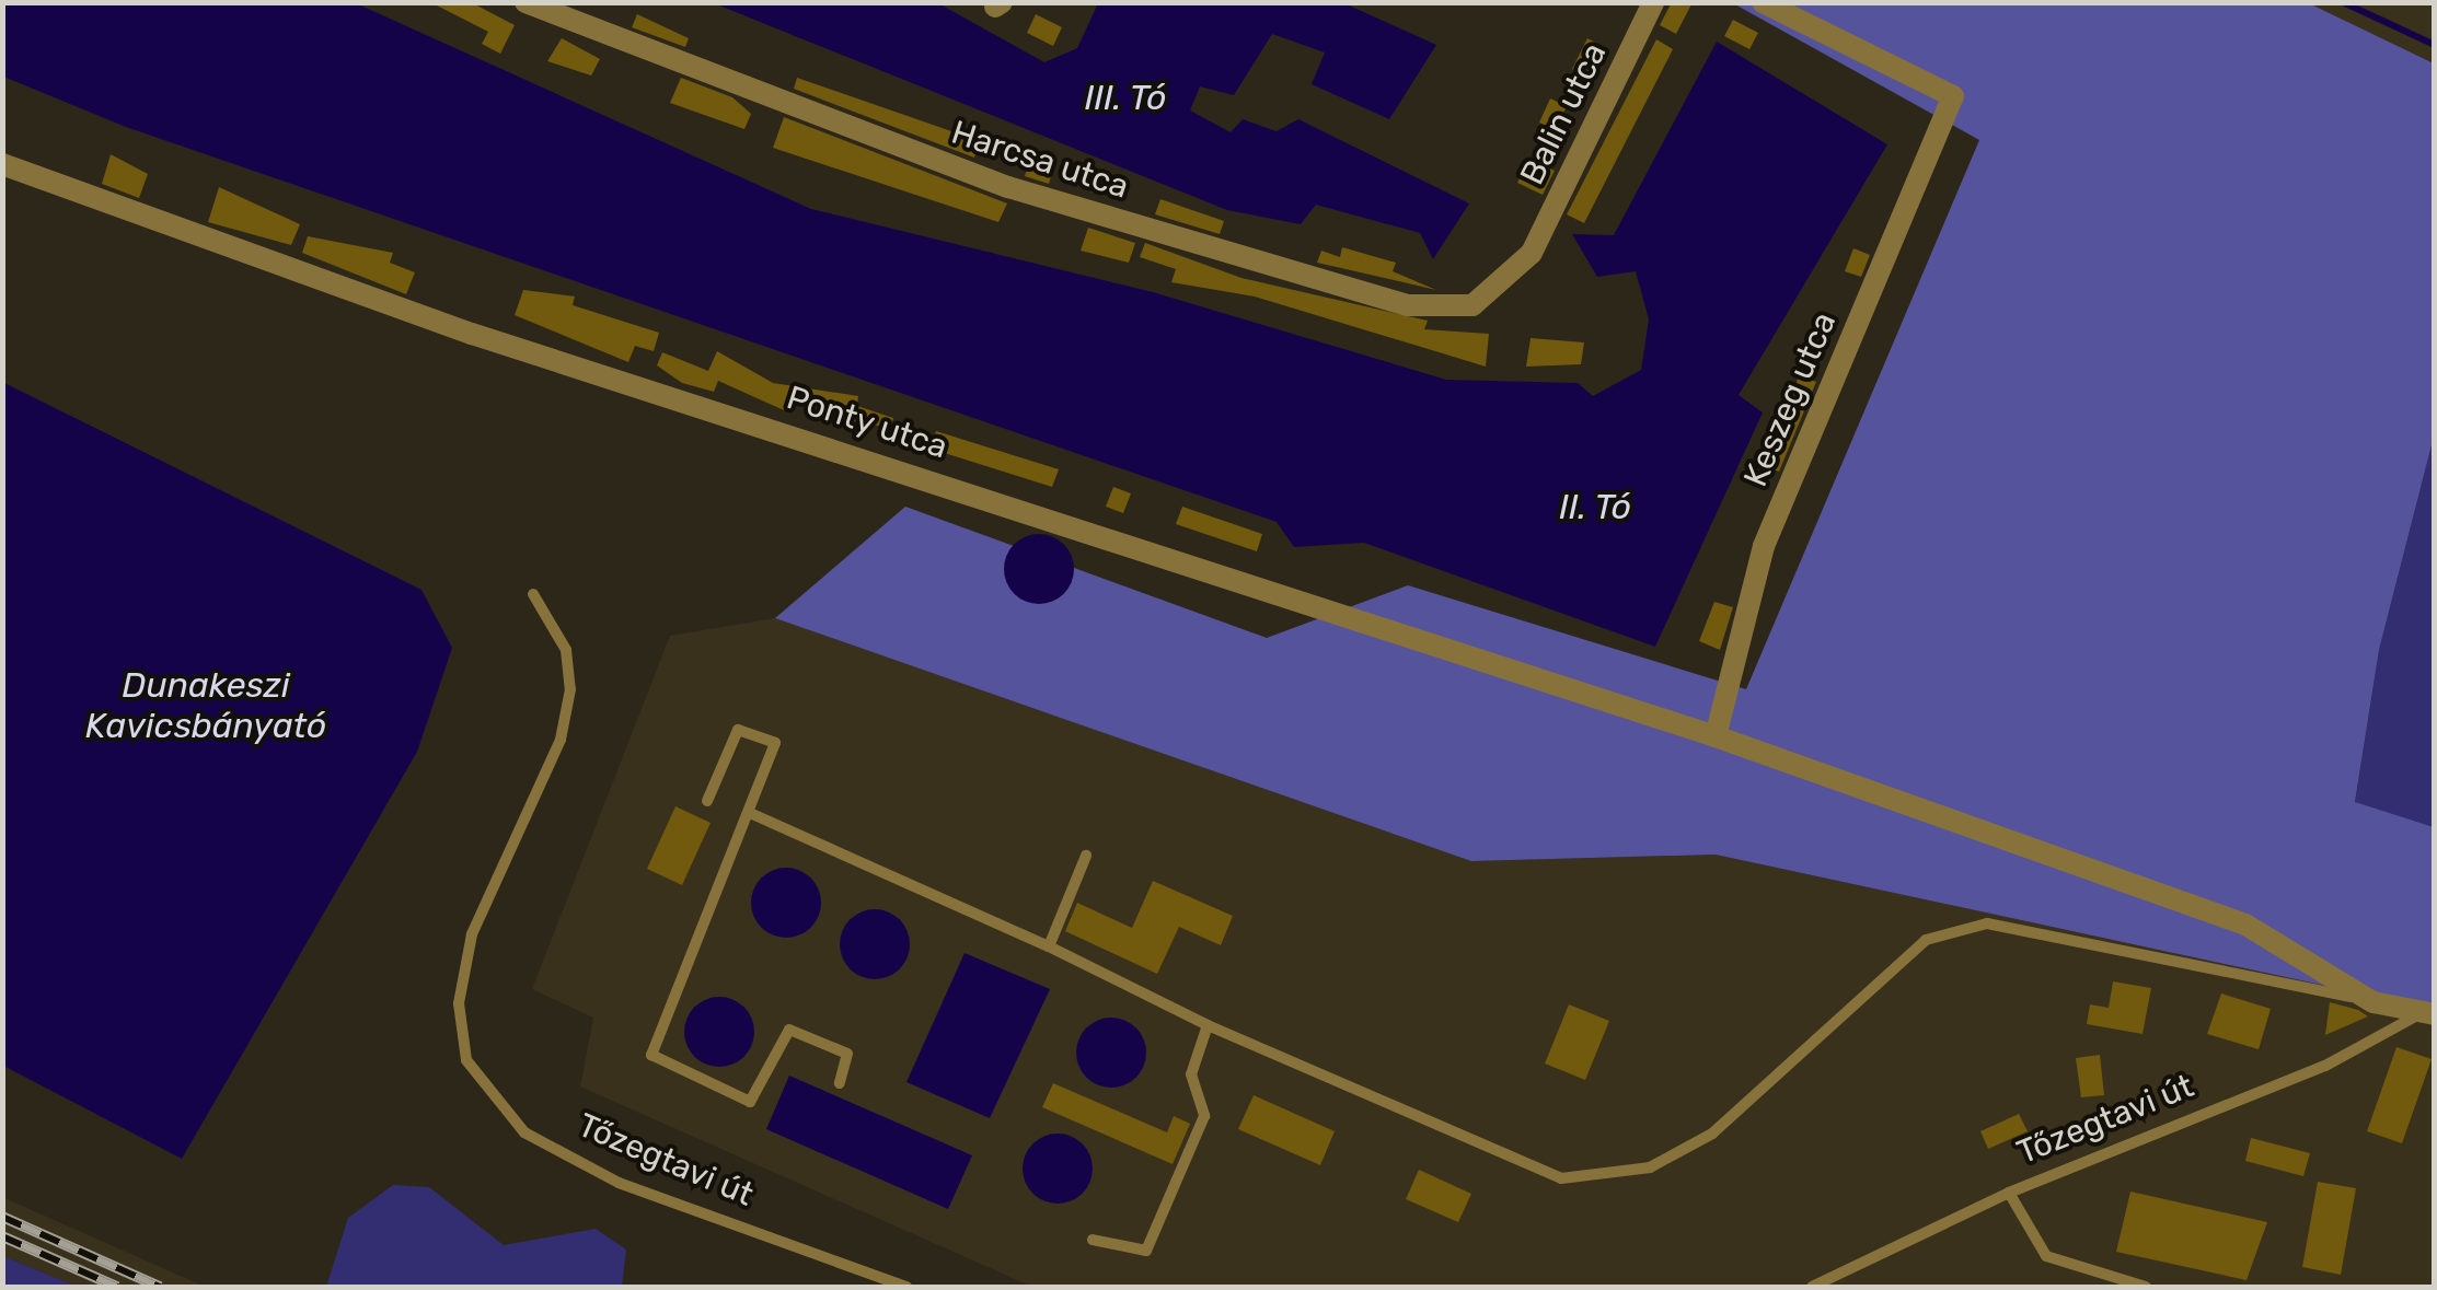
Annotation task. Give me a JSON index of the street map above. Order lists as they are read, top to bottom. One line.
{"streets":{"street":["Balin utca","Harcsa utca","Keszeg utca","Ponty utca","Tőzegtavi út"]},"crossings":[["Balin utca","Harcsa utca"],["Keszeg utca","Ponty utca"],["Ponty utca","Tőzegtavi út"]],"water":["III. Tó","II. Tó","Dunakeszi Kavicsbányató"]}
